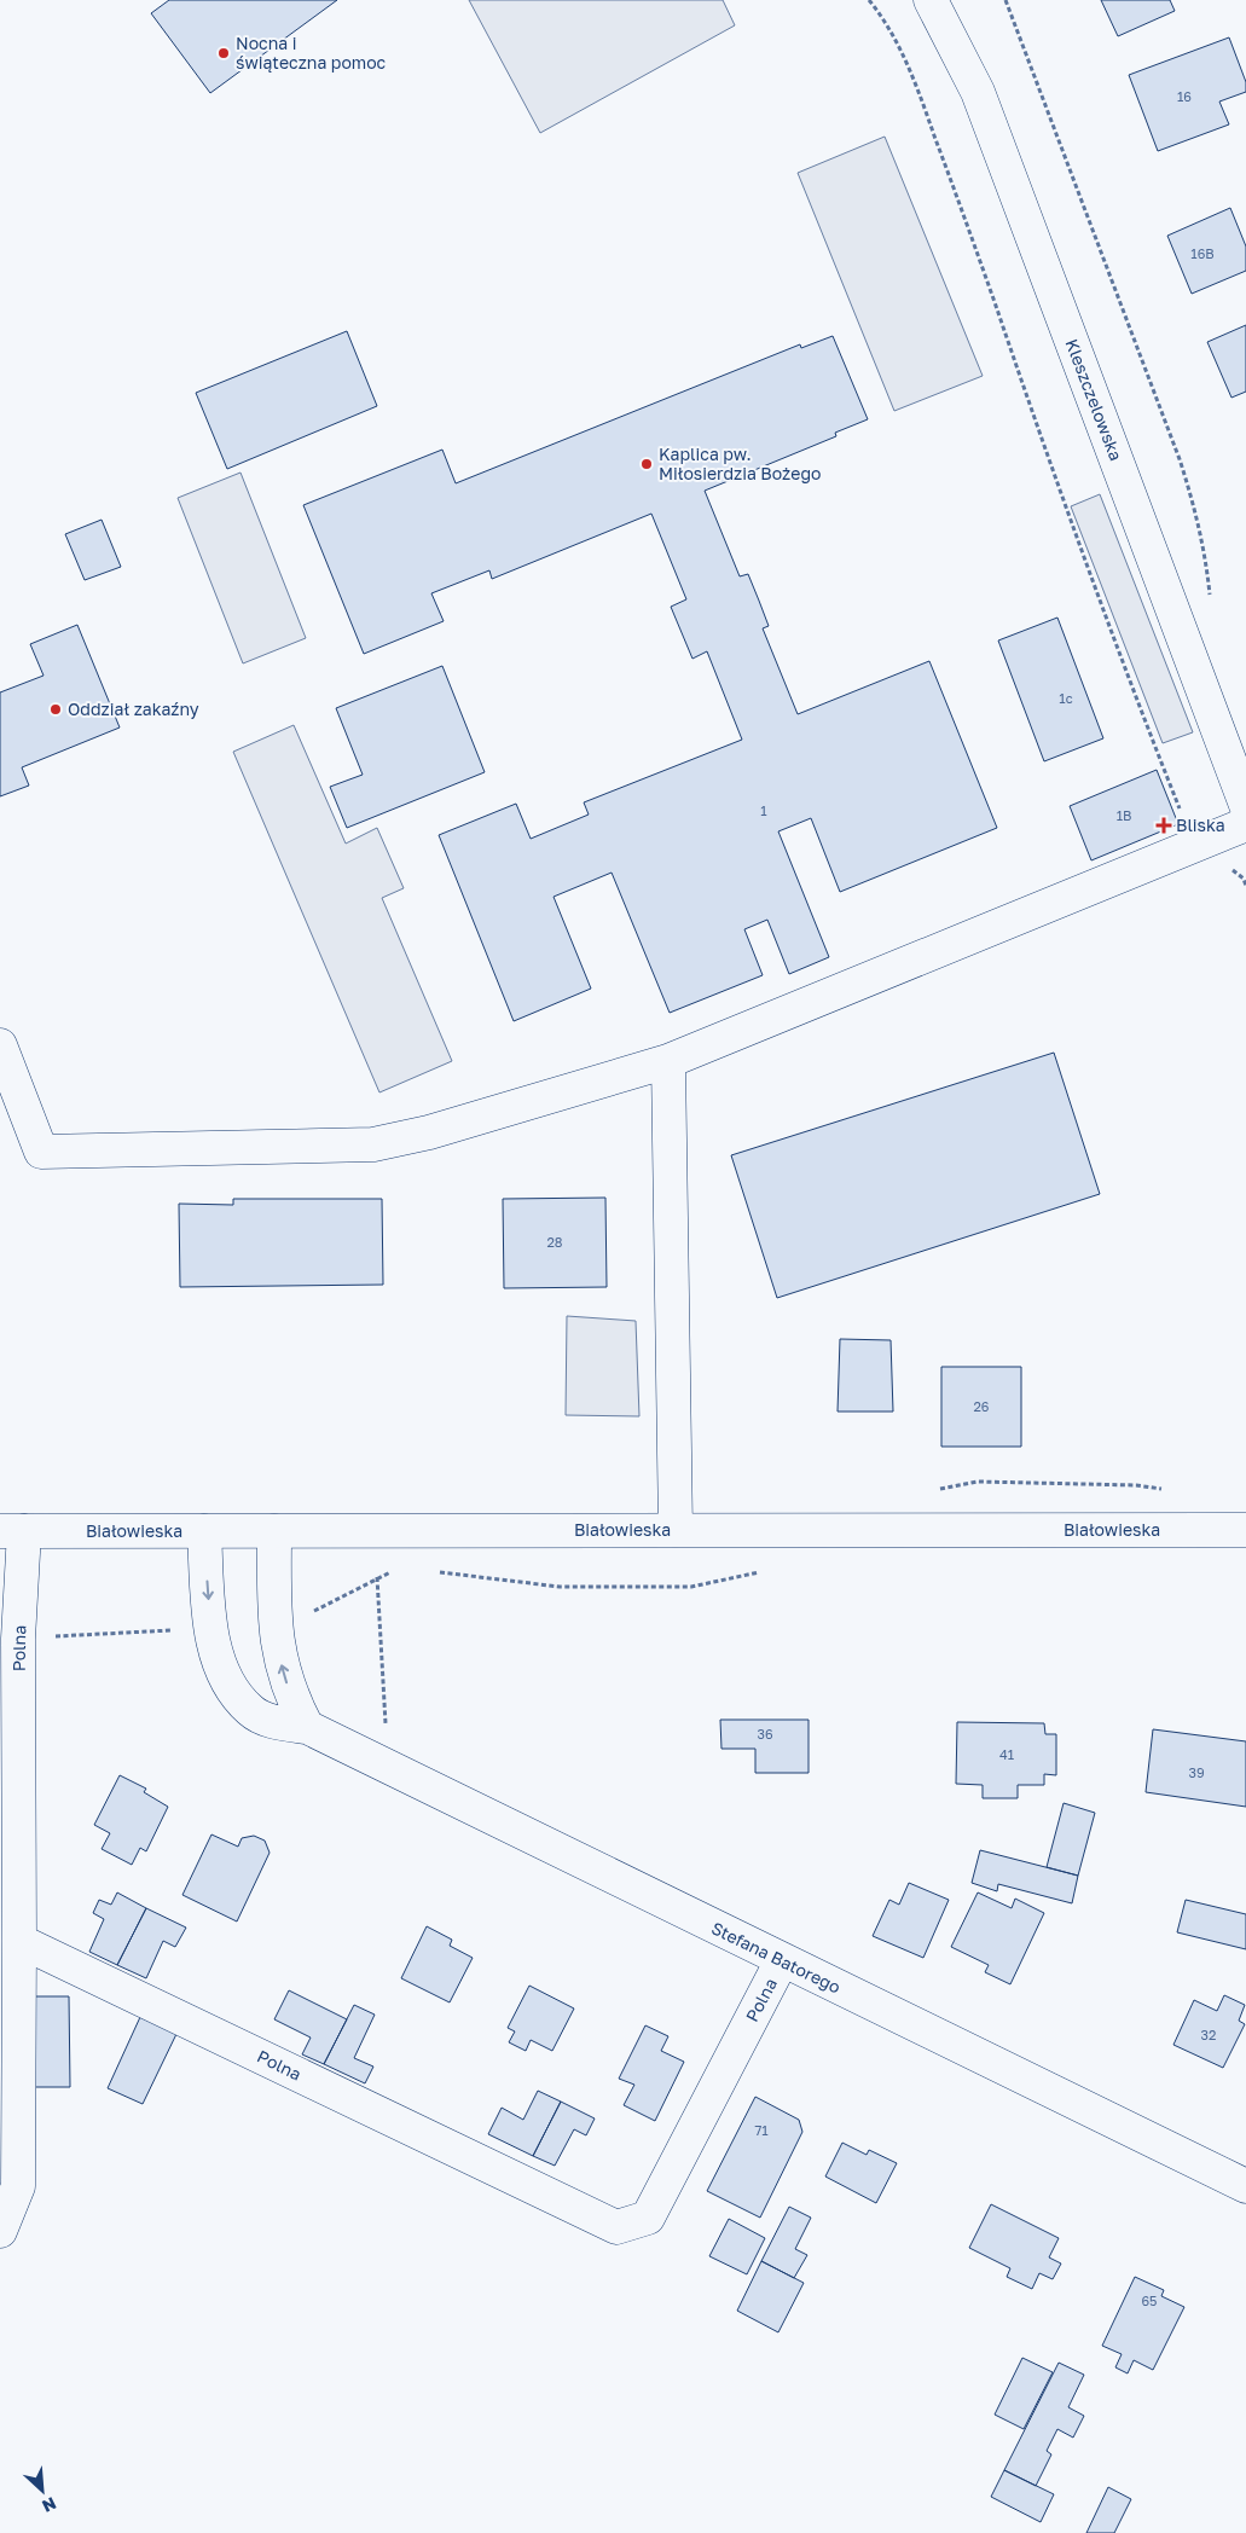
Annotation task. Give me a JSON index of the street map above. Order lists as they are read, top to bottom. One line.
{"streets":{"street":["Kleszczelowska","Białowieska","Polna","Stefana Batorego"]},"crossings":[["Białowieska","Polna"],["Białowieska","Stefana Batorego"],["Polna","Stefana Batorego"]],"places":{"other":["Nocna i świąteczna pomoc","Kaplica pw. Miłosierdzia Bożego","Oddział zakaźny"],"health":["Bliska"]},"house_numbers":["16","16B","1c","1","1B","28","26","36","41","39","32","71","65"],"north":"bottom right"}
